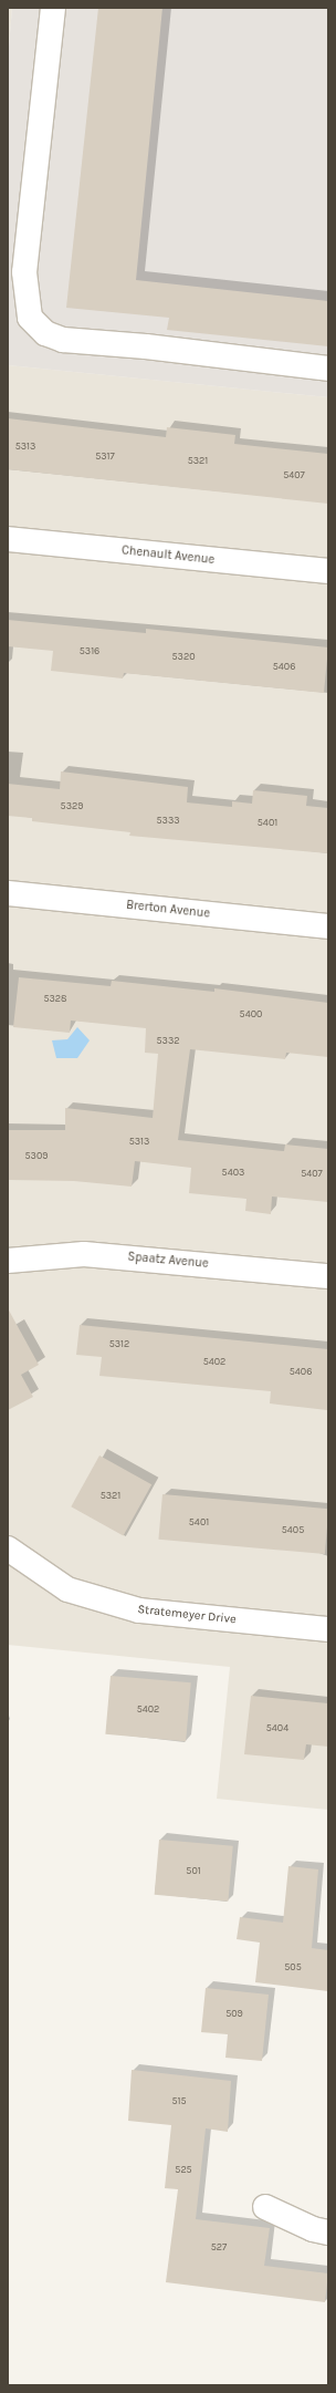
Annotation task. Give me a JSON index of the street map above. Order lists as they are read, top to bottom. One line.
{"streets":{"street":["Chenault Avenue","Brerton Avenue","Spaatz Avenue","Stratemeyer Drive"]},"house_numbers":["5313","5317","5321","5407","5316","5320","5406","5329","5333","5401","5328","5400","5332","5313","5309","5403","5407","5312","5402","5406","5321","5401","5405","5402","5404","501","505","509","515","525","527"]}
